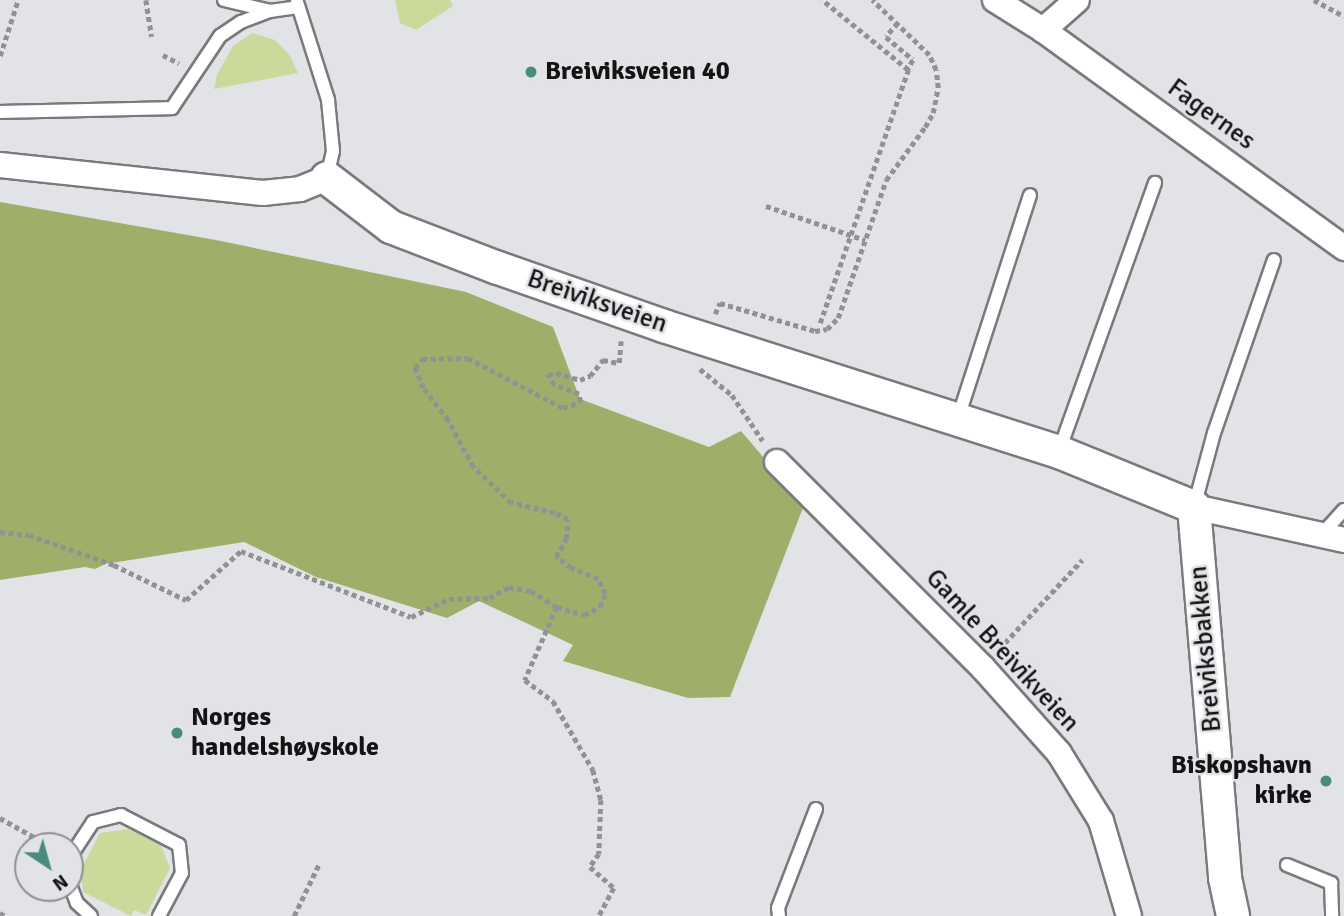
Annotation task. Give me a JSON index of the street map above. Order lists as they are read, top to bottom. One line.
{"streets":{"street":["Fagernes","Breiviksveien","Breiviksbakken","Gamle Breivikveien"]},"crossings":[["Breiviksveien","Breiviksbakken"]],"places":["Breiviksveien 40","Norges handelshøyskole","Biskopshavn kirke"],"north":"bottom right"}
